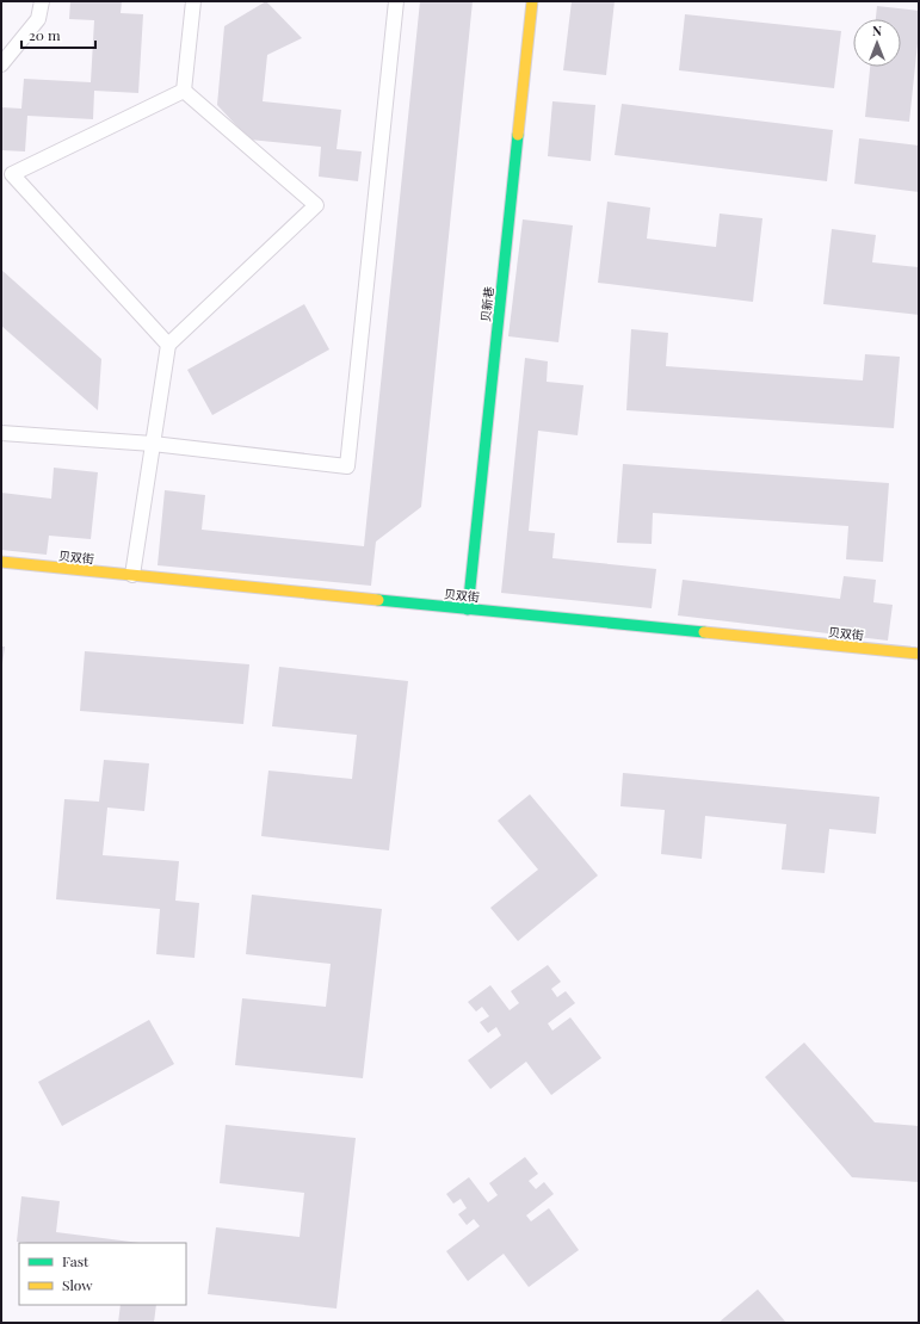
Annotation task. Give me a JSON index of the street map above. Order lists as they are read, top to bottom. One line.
{"streets":{"street":["贝新巷","贝双街"]},"crossings":[["贝新巷","贝双街"]],"legend":["Fast","Slow"],"scale_bar":"20 m","north":"top"}
